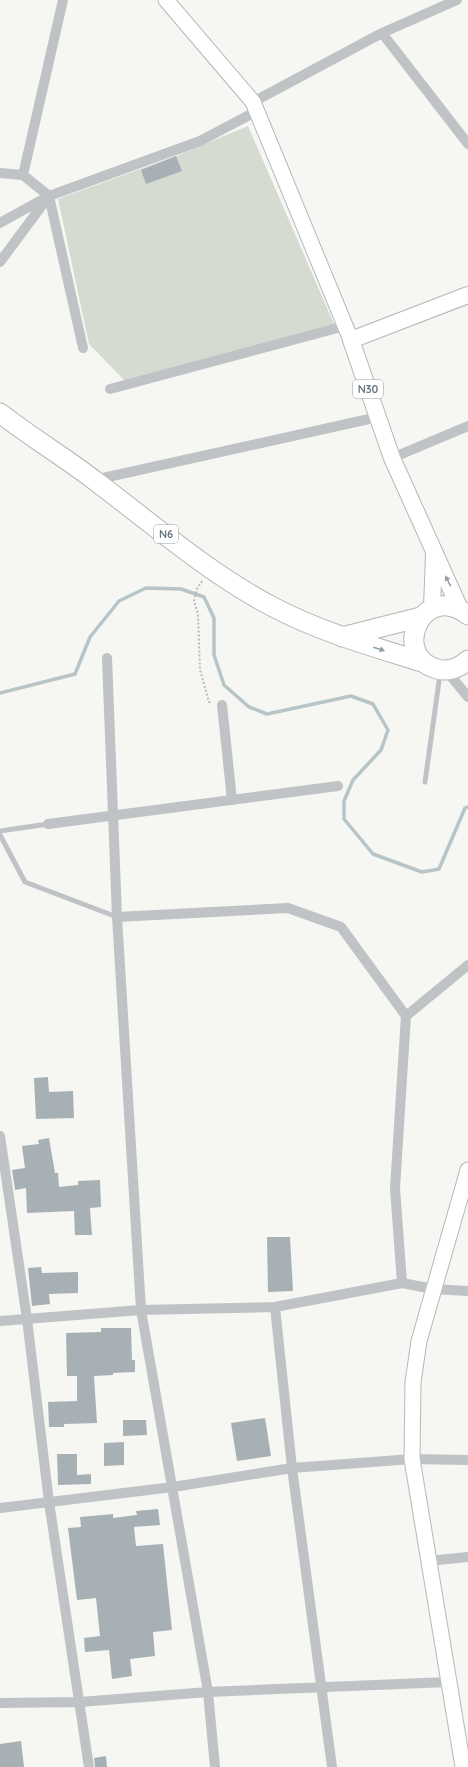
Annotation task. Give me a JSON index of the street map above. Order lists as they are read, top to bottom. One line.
{"streets":{"highway":["N6"],"main road":["N30"]}}
